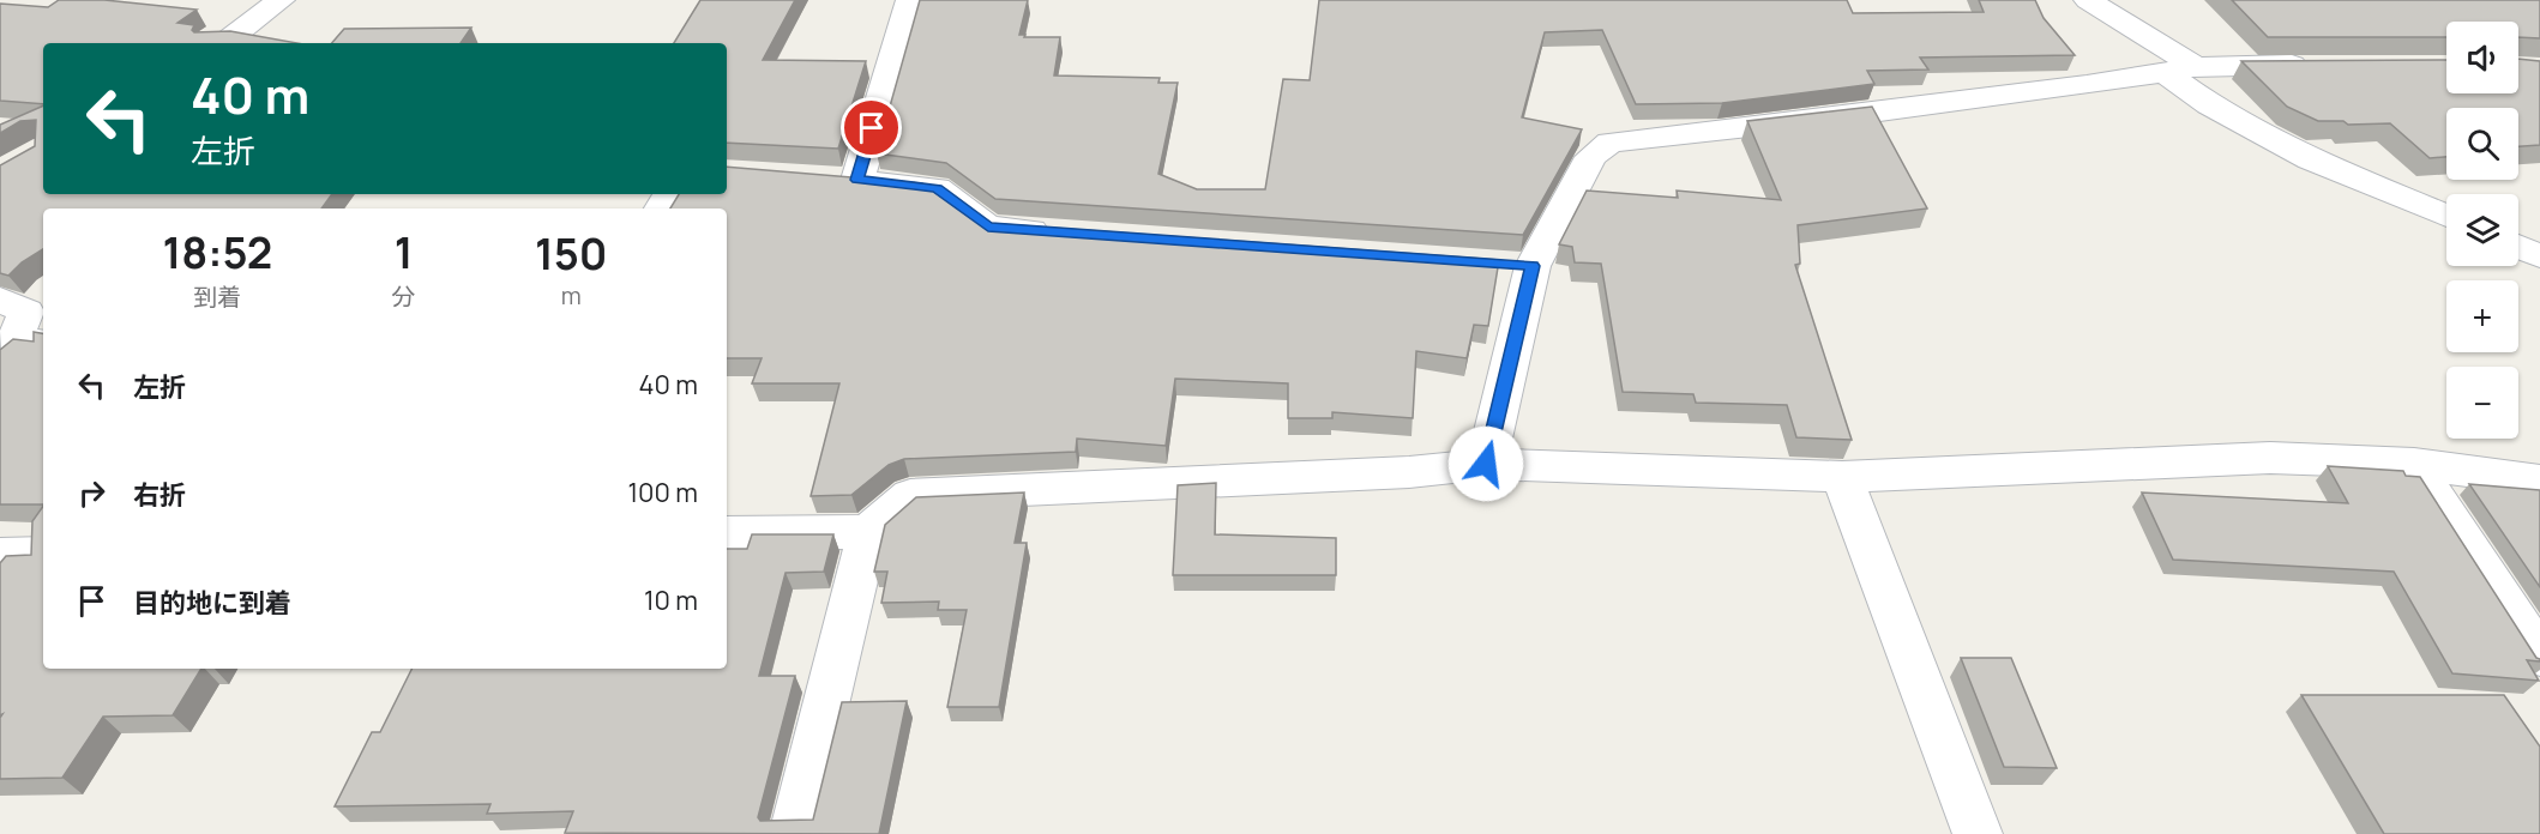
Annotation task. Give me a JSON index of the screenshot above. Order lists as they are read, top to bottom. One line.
{"page":{"map_buttons":["+","−"],"turn":["40 m","左折"],"eta":["18:52","到着","1","分","150","m"],"list":[{"name":"左折","value":"40 m"},{"name":"右折","value":"100 m"},{"name":"目的地に到着","value":"10 m"}]}}
